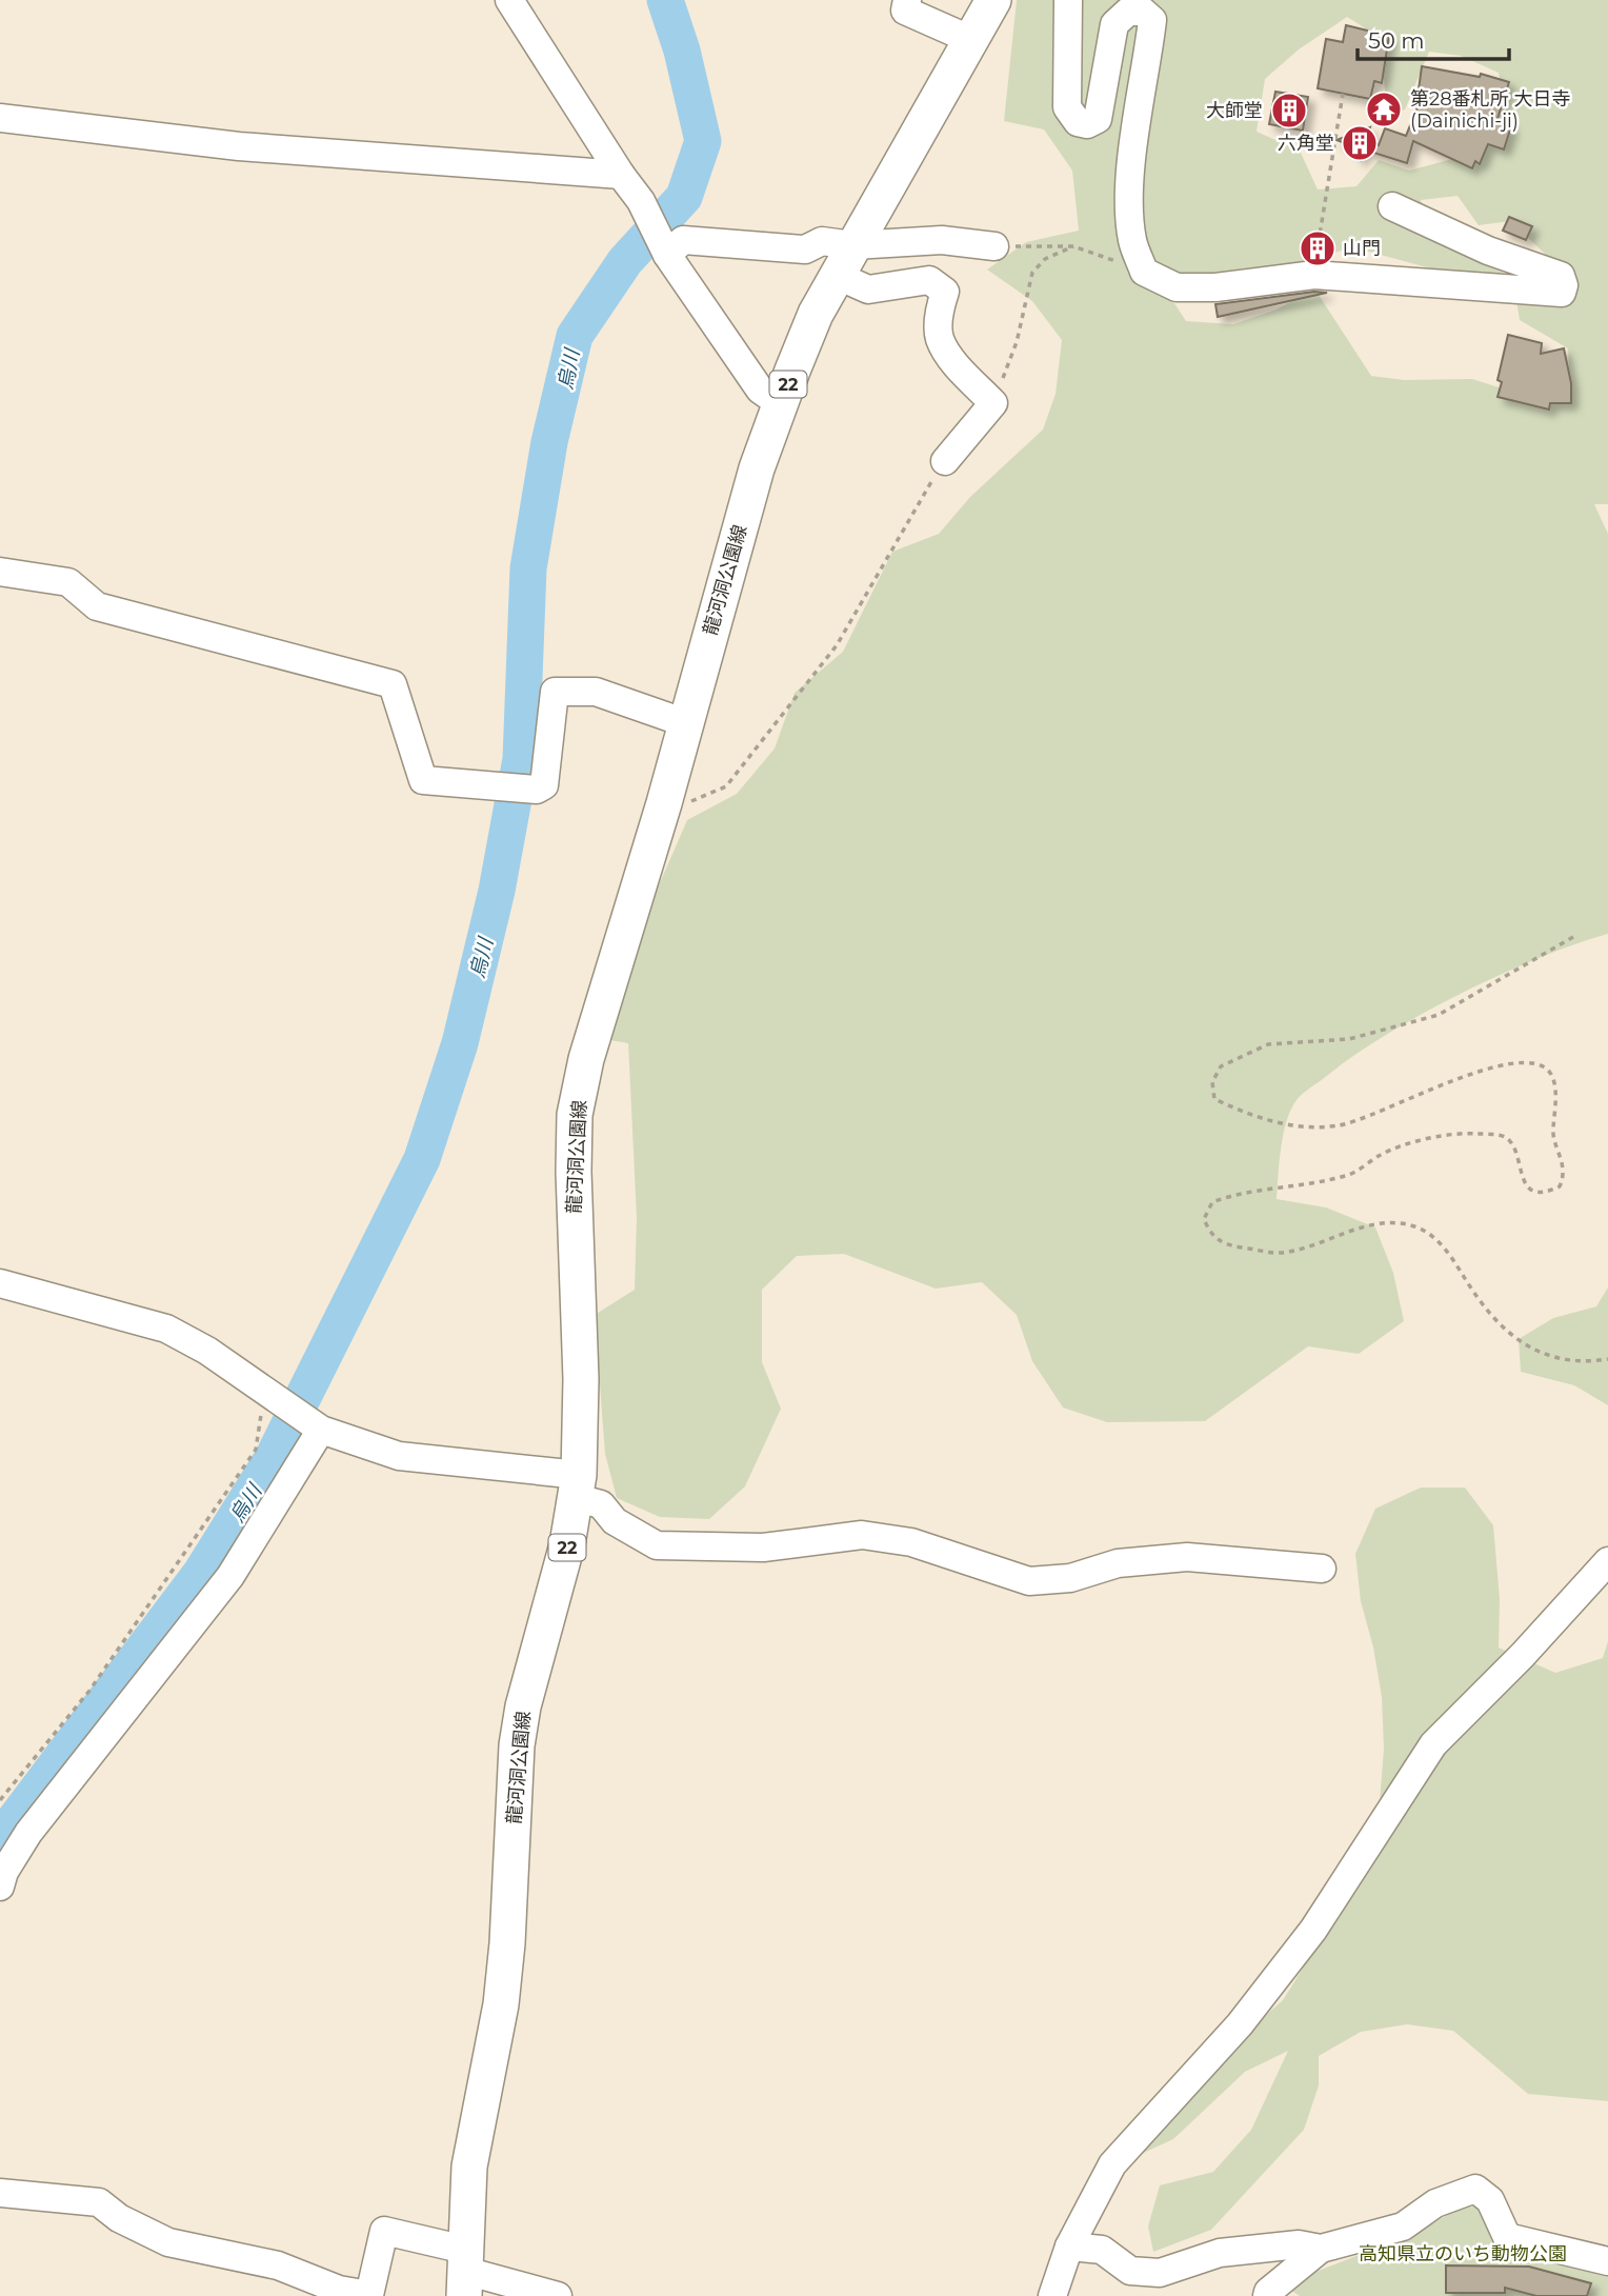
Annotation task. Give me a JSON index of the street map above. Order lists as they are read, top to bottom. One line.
{"streets":{"main road":["22","龍河洞公園線"]},"water":["烏川"],"parks":["高知県立のいち動物公園"],"places":{"temple":["第28番札所 大日寺 (Dainichi-ji)"],"building":["大師堂","六角堂","山門"]},"scale_bar":"50 m"}
